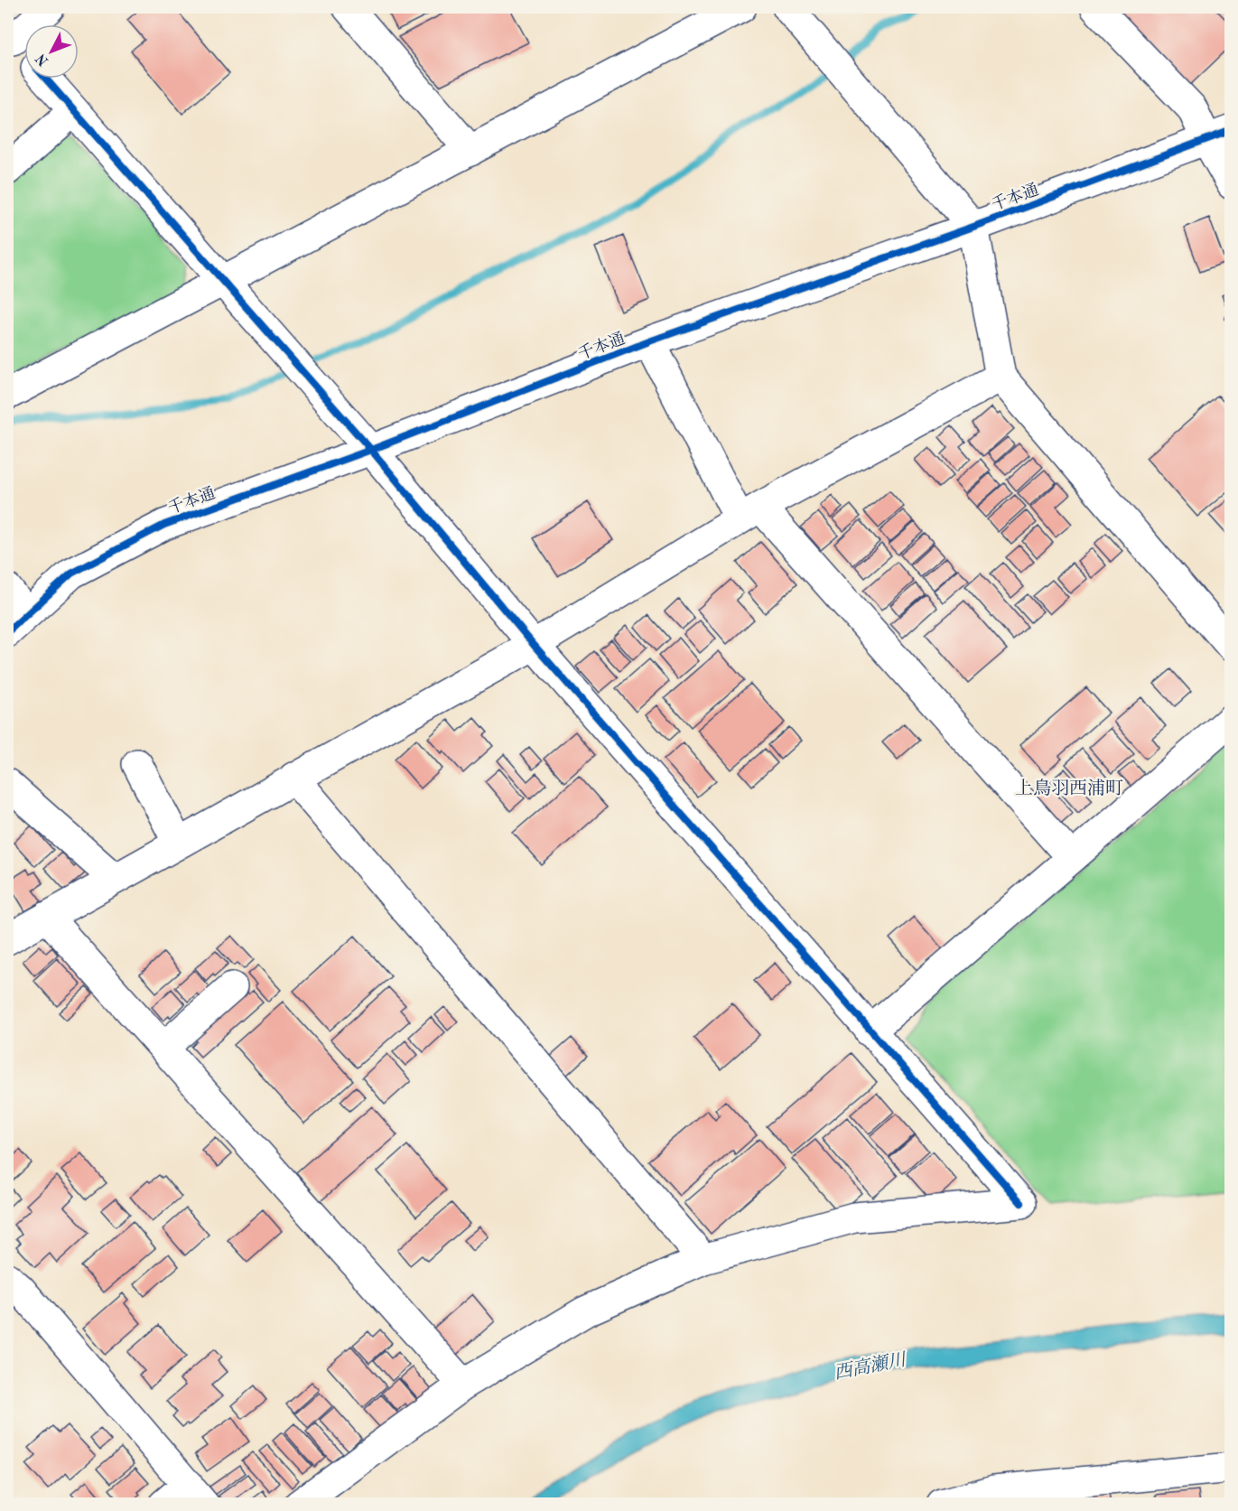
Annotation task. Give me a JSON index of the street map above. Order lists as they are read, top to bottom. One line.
{"streets":{"street":["千本通"]},"districts":["上鳥羽西浦町"],"water":["西高瀬川"],"north":"bottom left"}
